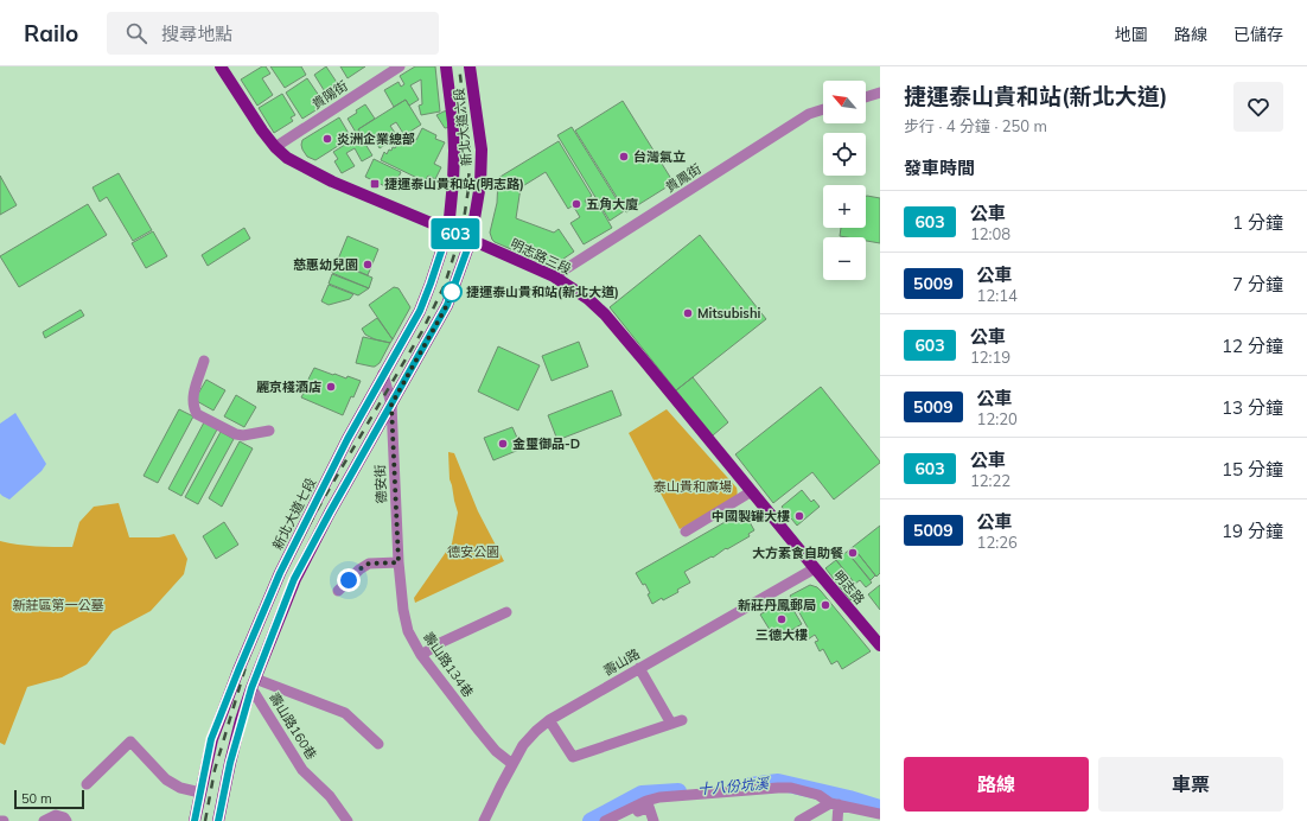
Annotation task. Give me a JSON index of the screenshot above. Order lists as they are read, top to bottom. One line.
{"streets":{"main road":["新北大道六段","明志路三段","新北大道七段","明志路"],"street":["貴陽街","貴鳳街","德安街","壽山路","壽山路134巷","壽山路160巷"]},"crossings":[["貴陽街","明志路三段"],["新北大道六段","明志路三段"],["新北大道六段","新北大道七段"],["貴鳳街","明志路三段"],["明志路三段","新北大道七段"],["明志路三段","明志路"],["明志路三段","壽山路"],["德安街","新北大道七段"],["德安街","壽山路134巷"],["明志路","壽山路"],["壽山路","壽山路134巷"]],"water":["十八份坑溪"],"parks":["泰山貴和廣場","德安公園","新莊區第一公墓"],"places":{"other":["炎洲企業總部","台灣氣立","五角大廈","慈惠幼兒園","捷運泰山貴和站(新北大道)","Mitsubishi","麗京棧酒店","金璽御品-D","中國製罐大樓","大方素食自助餐","新莊丹鳳郵局","三德大樓"],"transit":["捷運泰山貴和站(明志路)"]},"lines":["bus line 603"],"scale_bar":"50 m","north":"top left","page":{"header":"Railo","search":"搜尋地點","nav":["地圖","路線","已儲存"],"on_map":"603","heading":[["捷運泰山貴和站(新北大道)","步行 · 4 分鐘 · 250 m"],"發車時間"],"map_buttons":["+","−"],"list":[{"mark":"603","name":"公車","note":"12:08","value":"1 分鐘"},{"mark":"5009","name":"公車","note":"12:14","value":"7 分鐘"},{"mark":"603","name":"公車","note":"12:19","value":"12 分鐘"},{"mark":"5009","name":"公車","note":"12:20","value":"13 分鐘"},{"mark":"603","name":"公車","note":"12:22","value":"15 分鐘"},{"mark":"5009","name":"公車","note":"12:26","value":"19 分鐘"}],"buttons":["路線","車票"],"scale":"50 m"}}
